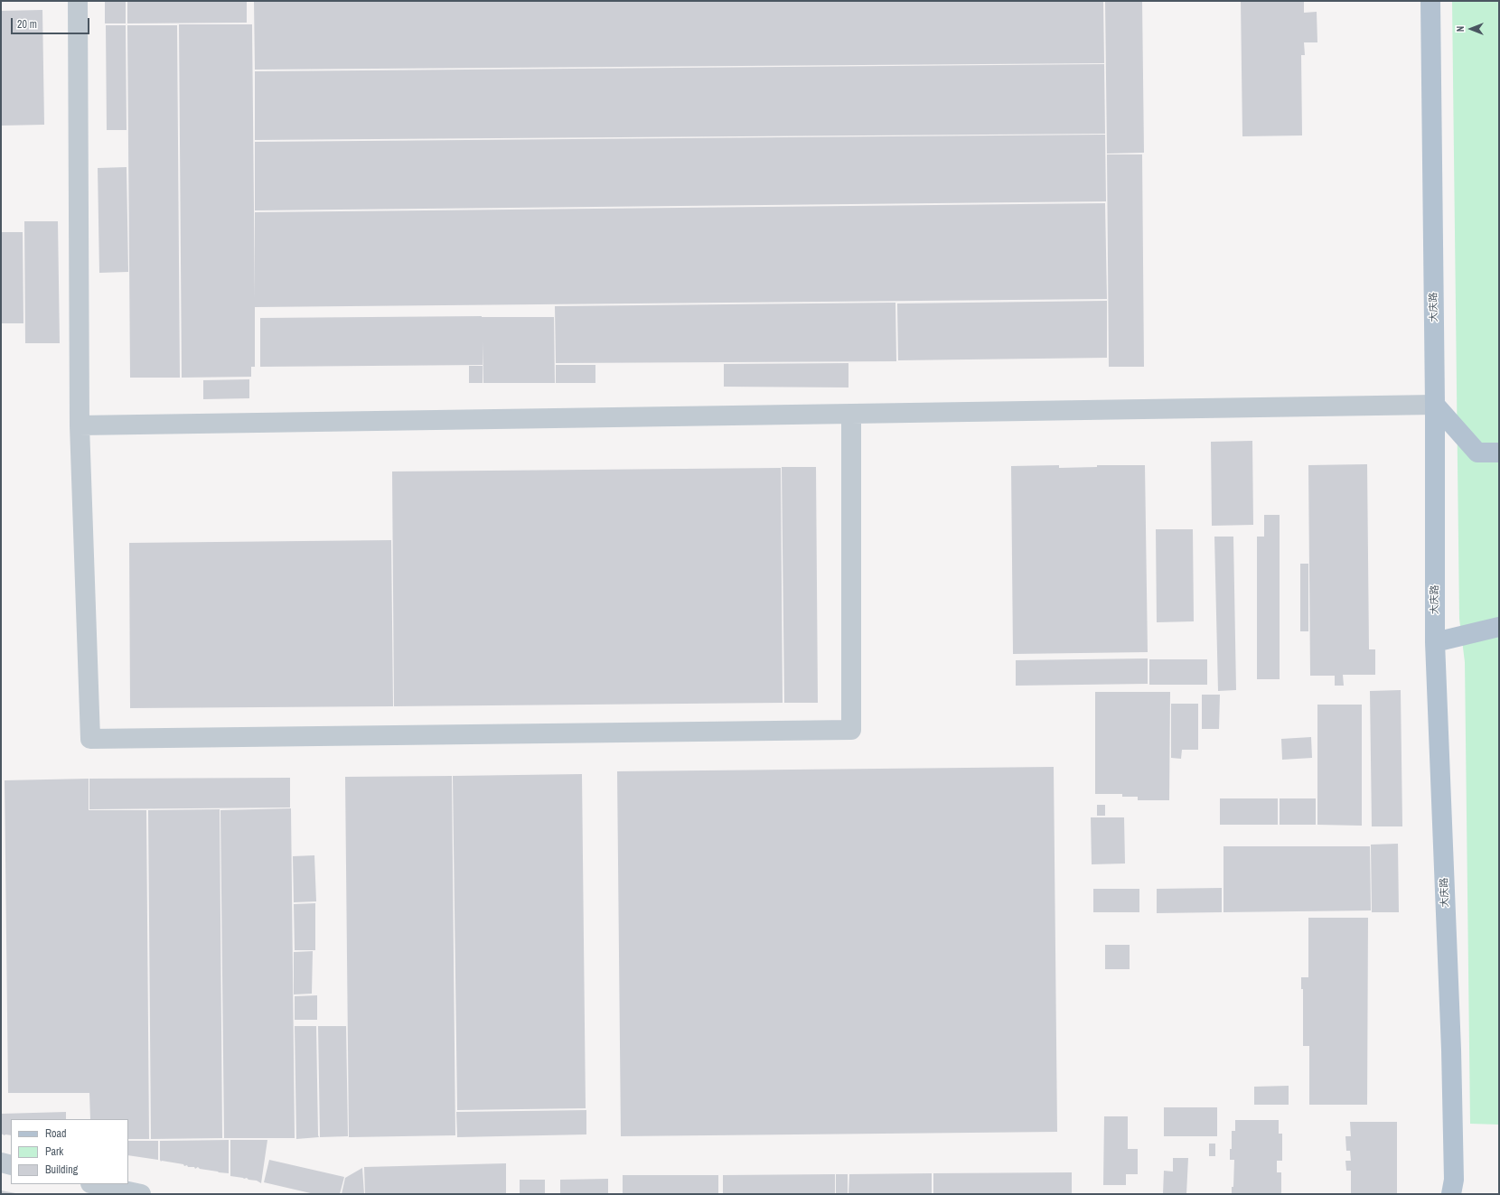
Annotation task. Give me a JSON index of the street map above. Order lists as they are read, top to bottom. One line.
{"streets":{"main road":["大庆路"]},"legend":["Road","Park","Building"],"scale_bar":"20 m","north":"left"}
